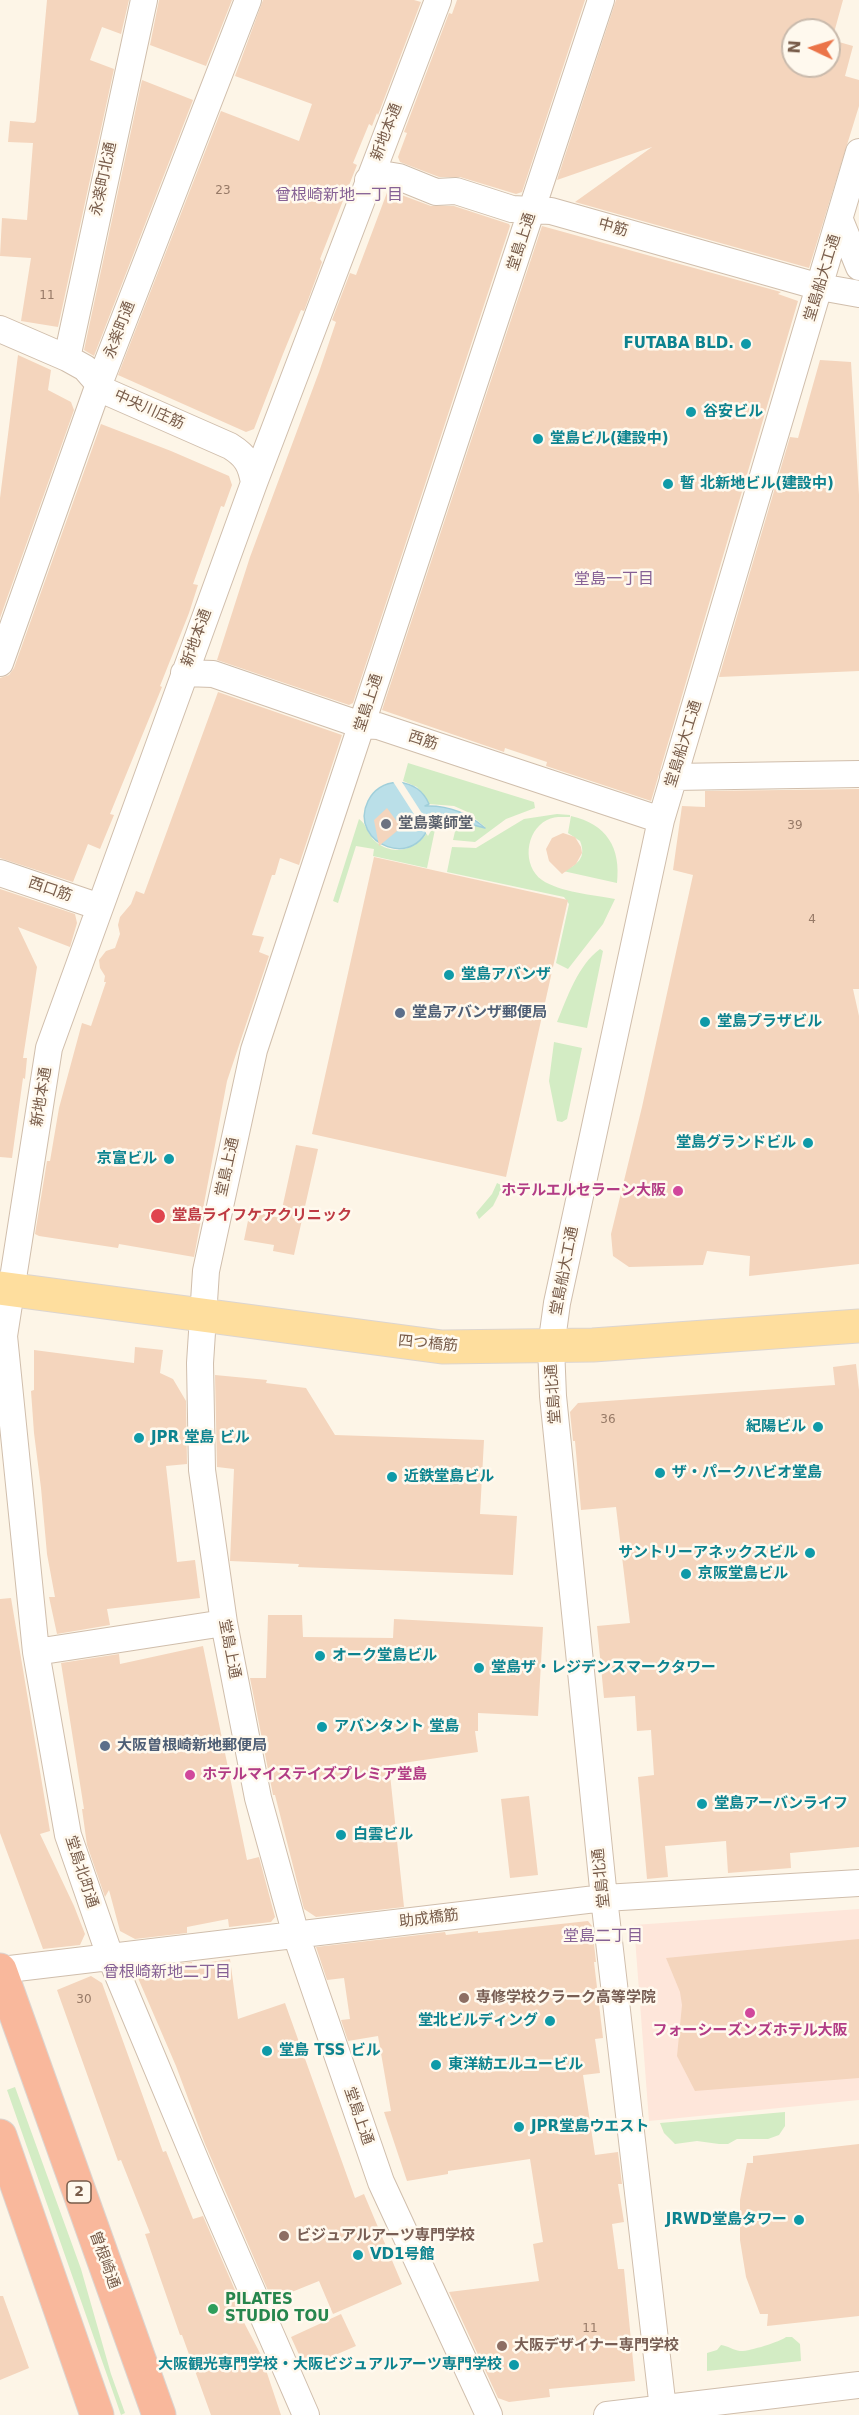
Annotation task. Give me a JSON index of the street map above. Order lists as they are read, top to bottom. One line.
{"streets":{"highway":["2","曽根崎通"],"main road":["四つ橋筋"],"street":["新地本通","永楽町北通","中筋","堂島上通","堂島船大工通","永楽町通","中央川庄筋","西筋","西口筋","堂島北通","堂島北町通","助成橋筋"]},"crossings":[["新地本通","中筋"],["新地本通","中央川庄筋"],["新地本通","西筋"],["新地本通","西口筋"],["新地本通","四つ橋筋"],["新地本通","堂島北町通"],["永楽町北通","中央川庄筋"],["中筋","堂島上通"],["中筋","堂島船大工通"],["堂島上通","西筋"],["堂島上通","四つ橋筋"],["堂島上通","助成橋筋"],["堂島船大工通","西筋"],["堂島船大工通","四つ橋筋"],["堂島船大工通","堂島北通"],["永楽町通","中央川庄筋"],["四つ橋筋","堂島北通"],["四つ橋筋","堂島北町通"],["堂島北通","助成橋筋"],["堂島北町通","助成橋筋"],["助成橋筋","曽根崎通"]],"districts":["曾根崎新地一丁目","堂島一丁目","堂島二丁目","曾根崎新地二丁目"],"places":["FUTABA BLD.","谷安ビル","堂島ビル(建設中)","暫 北新地ビル(建設中)","堂島薬師堂","堂島アバンザ","堂島アバンザ郵便局","堂島プラザビル","堂島グランドビル","京富ビル","ホテルエルセラーン大阪","堂島ライフケアクリニック","紀陽ビル","JPR 堂島 ビル","ザ・パークハビオ堂島","近鉄堂島ビル","サントリーアネックスビル","京阪堂島ビル","オーク堂島ビル","堂島ザ・レジデンスマークタワー","アバンタント 堂島","大阪曽根崎新地郵便局","ホテルマイステイズプレミア堂島","堂島アーバンライフ","白雲ビル","専修学校クラーク高等学院","フォーシーズンズホテル大阪","堂北ビルディング","堂島 TSS ビル","東洋紡エルユービル","JPR堂島ウエスト","JRWD堂島タワー","ビジュアルアーツ専門学校","VD1号館","PILATES STUDIO TOU","大阪デザイナー専門学校","大阪観光専門学校・大阪ビジュアルアーツ専門学校"],"house_numbers":["23","11","39","4","36","30","11"],"north":"left"}
